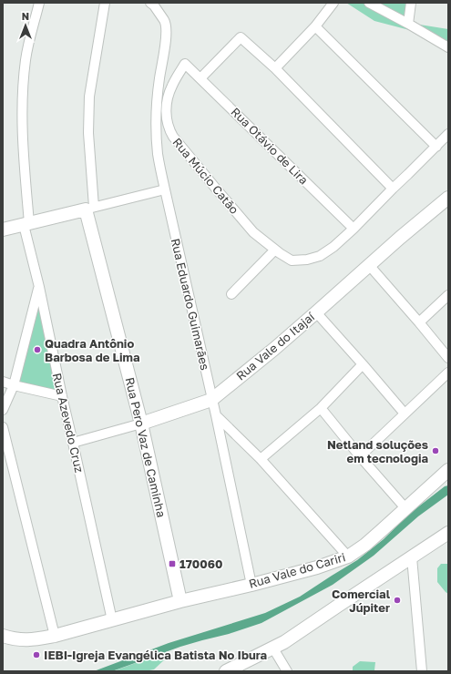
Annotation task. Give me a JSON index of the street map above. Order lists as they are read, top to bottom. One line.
{"streets":{"main road":["Rua Vale do Itajaí","Rua Pero Vaz de Caminha","Rua Vale do Cariri"],"street":["Rua Otávio de Lira","Rua Múcio Catão","Rua Eduardo Guimarães","Rua Azevedo Cruz"]},"crossings":[["Rua Otávio de Lira","Rua Múcio Catão"],["Rua Eduardo Guimarães","Rua Vale do Itajaí"],["Rua Eduardo Guimarães","Rua Vale do Cariri"],["Rua Vale do Itajaí","Rua Azevedo Cruz"],["Rua Vale do Itajaí","Rua Pero Vaz de Caminha"],["Rua Azevedo Cruz","Rua Vale do Cariri"],["Rua Pero Vaz de Caminha","Rua Vale do Cariri"]],"places":{"other":["Quadra Antônio Barbosa de Lima","Netland soluções em tecnologia","Comercial Júpiter","IEBI-Igreja Evangélica Batista No Ibura"],"transit":["170060"]},"north":"top"}
